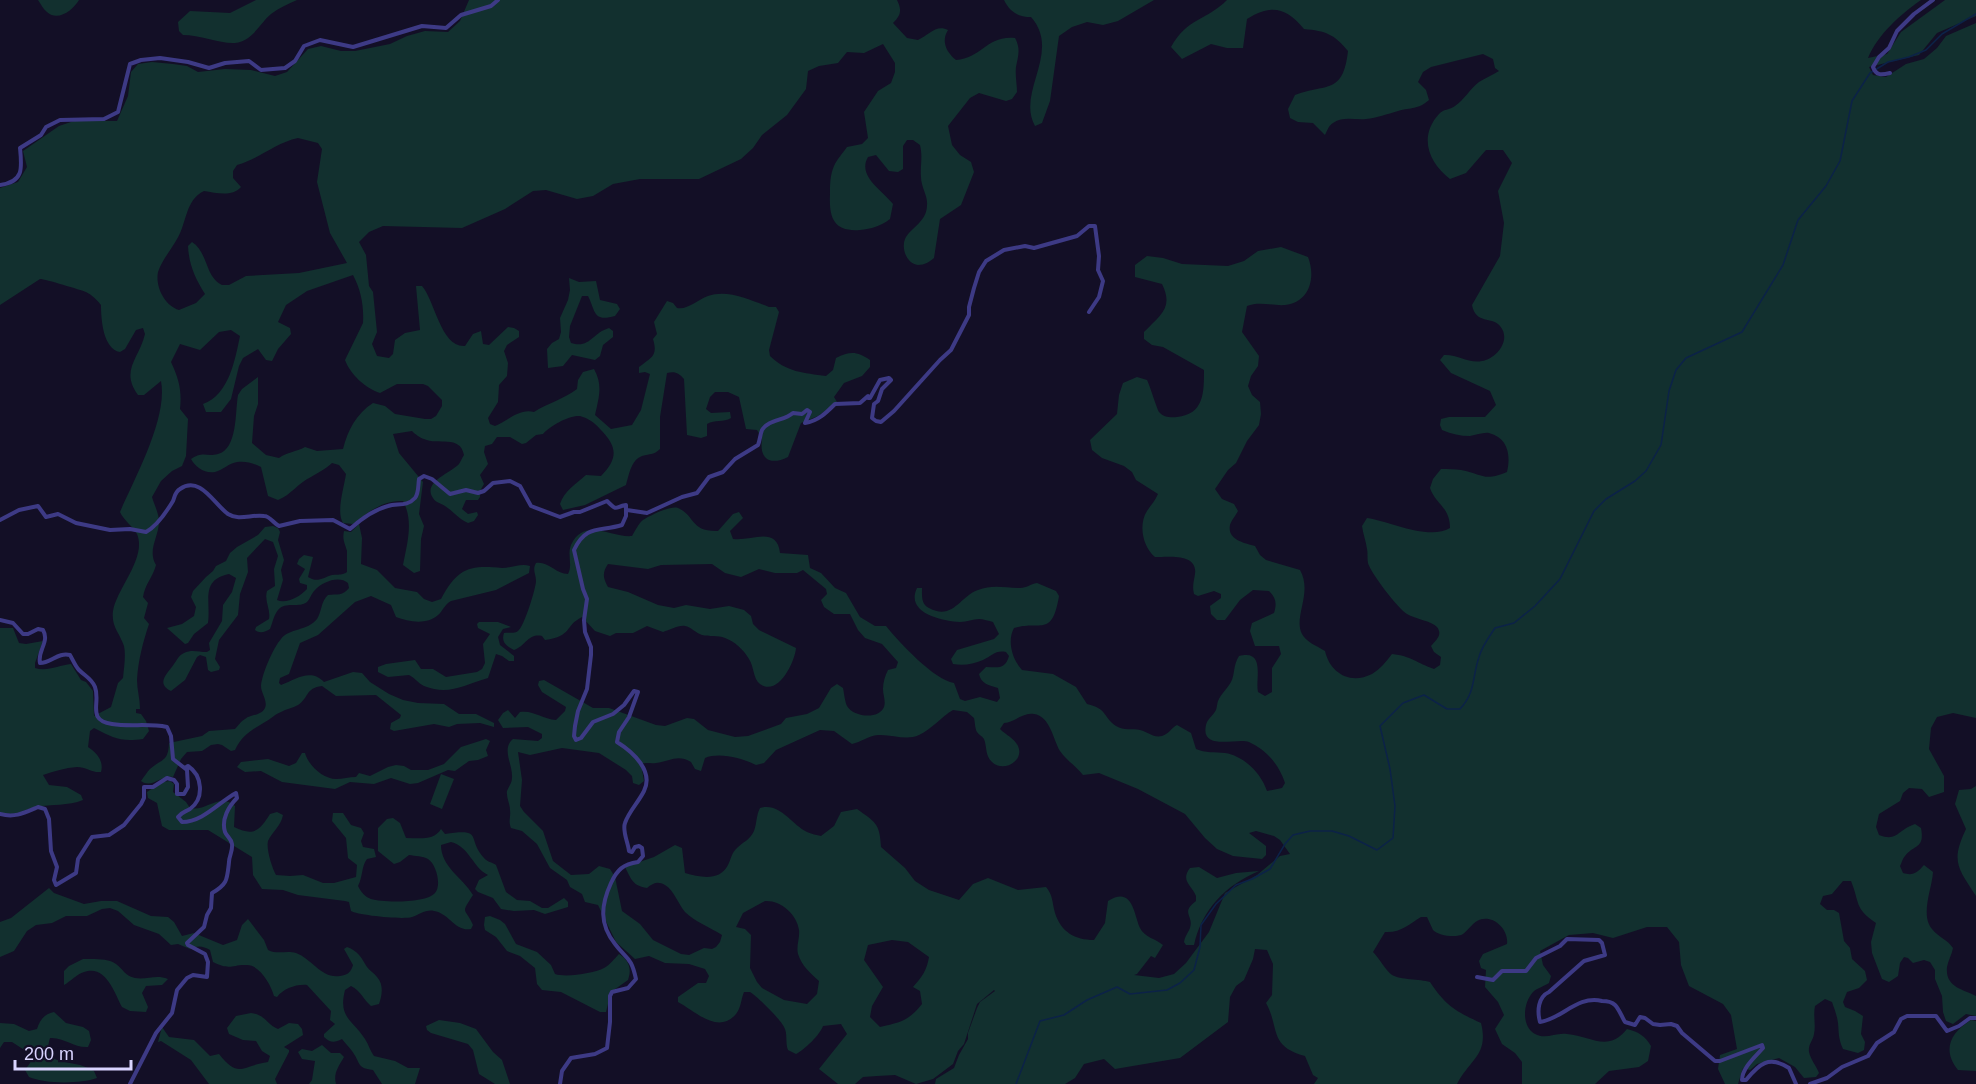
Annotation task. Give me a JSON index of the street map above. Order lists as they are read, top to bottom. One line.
{"scale_bar":"200 m"}
